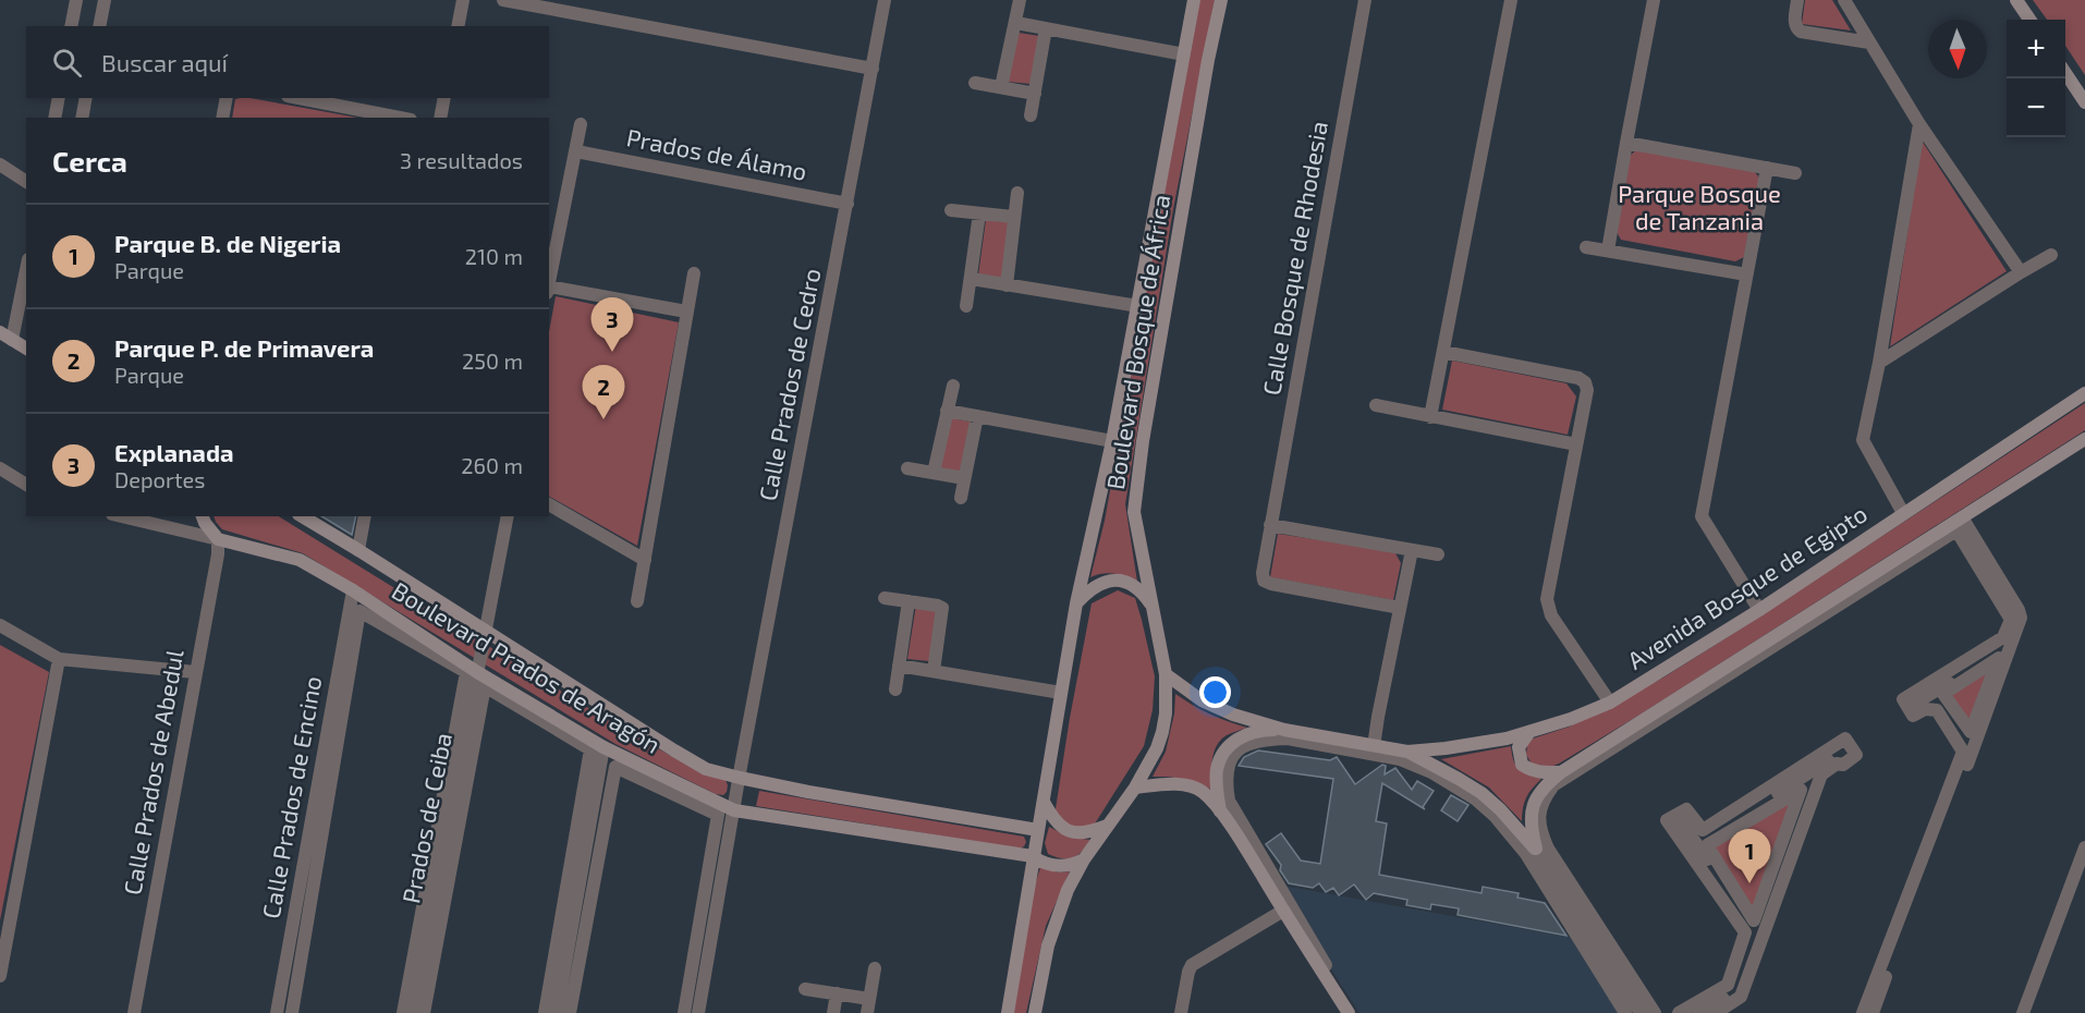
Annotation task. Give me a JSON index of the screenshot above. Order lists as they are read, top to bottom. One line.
{"streets":{"street":["Prados de Álamo","Calle Bosque de Rhodesia","Boulevard Bosque de África","Calle Prados de Cedro","Avenida Bosque de Egipto","Boulevard Prados de Aragón","Calle Prados de Abedul","Calle Prados de Encino","Prados de Ceiba"]},"crossings":[["Prados de Álamo","Calle Prados de Cedro"],["Boulevard Bosque de África","Boulevard Prados de Aragón"],["Calle Prados de Cedro","Boulevard Prados de Aragón"],["Boulevard Prados de Aragón","Calle Prados de Abedul"],["Boulevard Prados de Aragón","Calle Prados de Encino"],["Boulevard Prados de Aragón","Prados de Ceiba"]],"parks":["Parque Bosque de Tanzania"],"north":"bottom","page":{"map_buttons":["+","−"],"search":"Buscar aquí","heading":["Cerca","3 resultados"],"list":[{"mark":"1","name":"Parque B. de Nigeria","note":"Parque","value":"210 m"},{"mark":"2","name":"Parque P. de Primavera","note":"Parque","value":"250 m"},{"mark":"3","name":"Explanada","note":"Deportes","value":"260 m"}],"pins":["3","2","1"]}}
